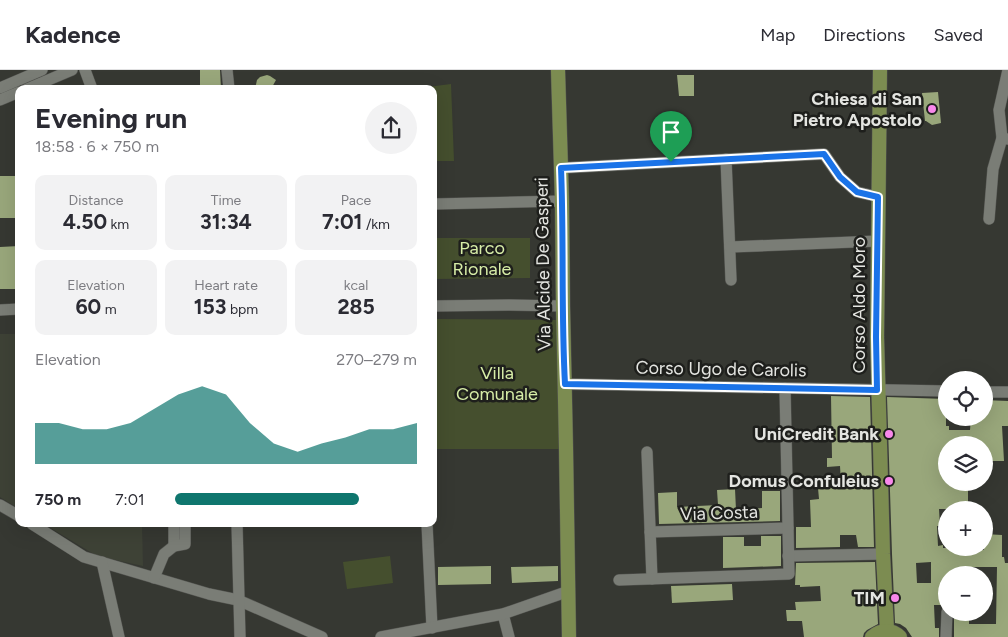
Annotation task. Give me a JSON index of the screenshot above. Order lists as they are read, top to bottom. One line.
{"streets":{"main road":["Via Alcide De Gasperi","Corso Aldo Moro"],"street":["Corso Ugo de Carolis","Via Costa"]},"crossings":[["Via Alcide De Gasperi","Corso Ugo de Carolis"],["Corso Aldo Moro","Corso Ugo de Carolis"]],"parks":["Parco Rionale","Villa Comunale"],"places":["Chiesa di San Pietro Apostolo","UniCredit Bank","Domus Confuleius","TIM"],"page":{"header":"Kadence","nav":["Map","Directions","Saved"],"heading":["Evening run","18:58 · 6 × 750 m"],"stats":[["Distance","4.50 km"],["Time","31:34"],["Pace","7:01 /km"],["Elevation","60 m"],["Heart rate","153 bpm"],["kcal","285"]],"chart":["Elevation","270–279 m"],"map_buttons":["+","−"],"list":[{"name":"750 m","note":"7:01"}]}}
